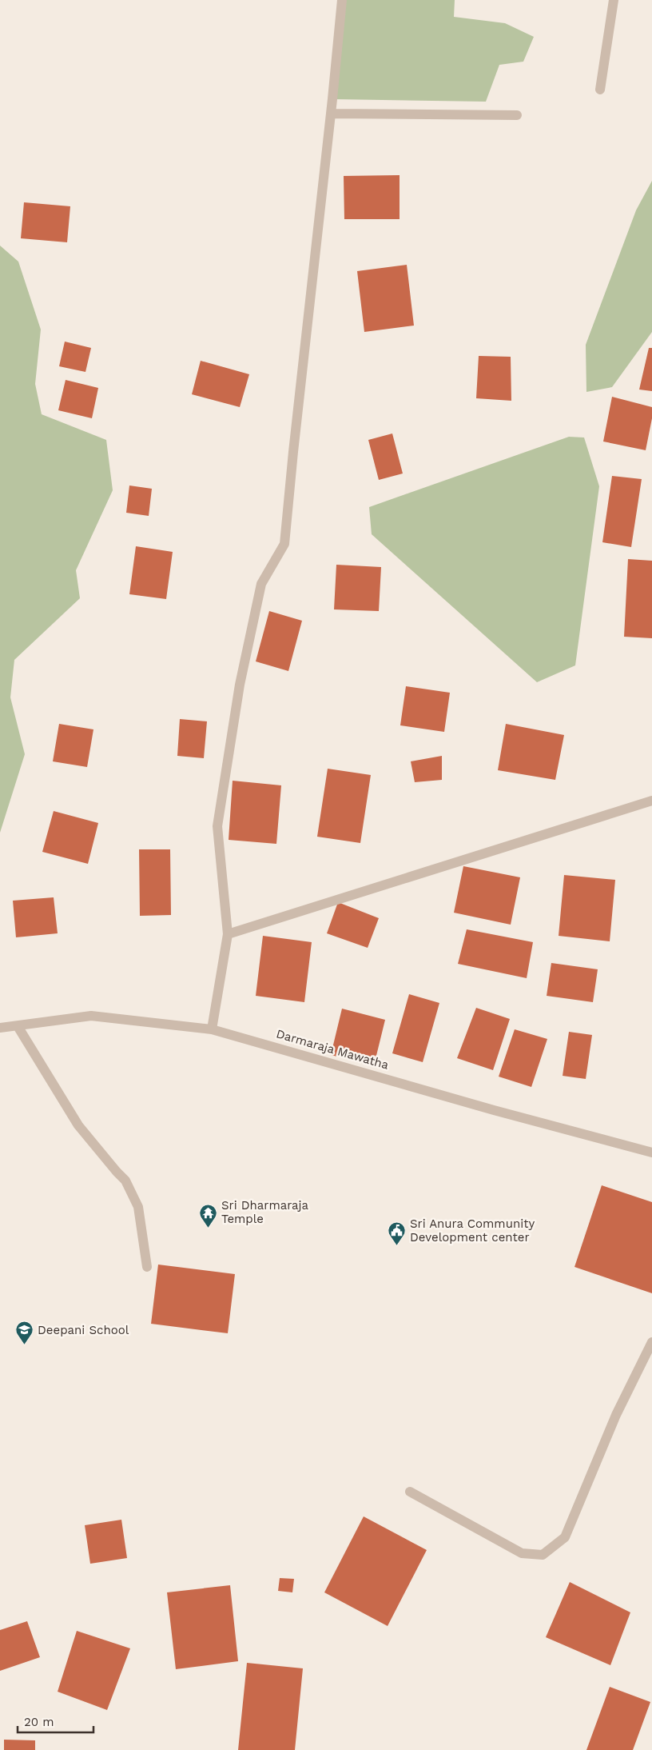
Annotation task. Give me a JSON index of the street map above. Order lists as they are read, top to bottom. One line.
{"streets":{"street":["Darmaraja Mawatha"]},"places":{"temple":["Sri Dharmaraja Temple"],"public building":["Sri Anura Community Development center"],"school or university":["Deepani School"]},"scale_bar":"20 m"}
